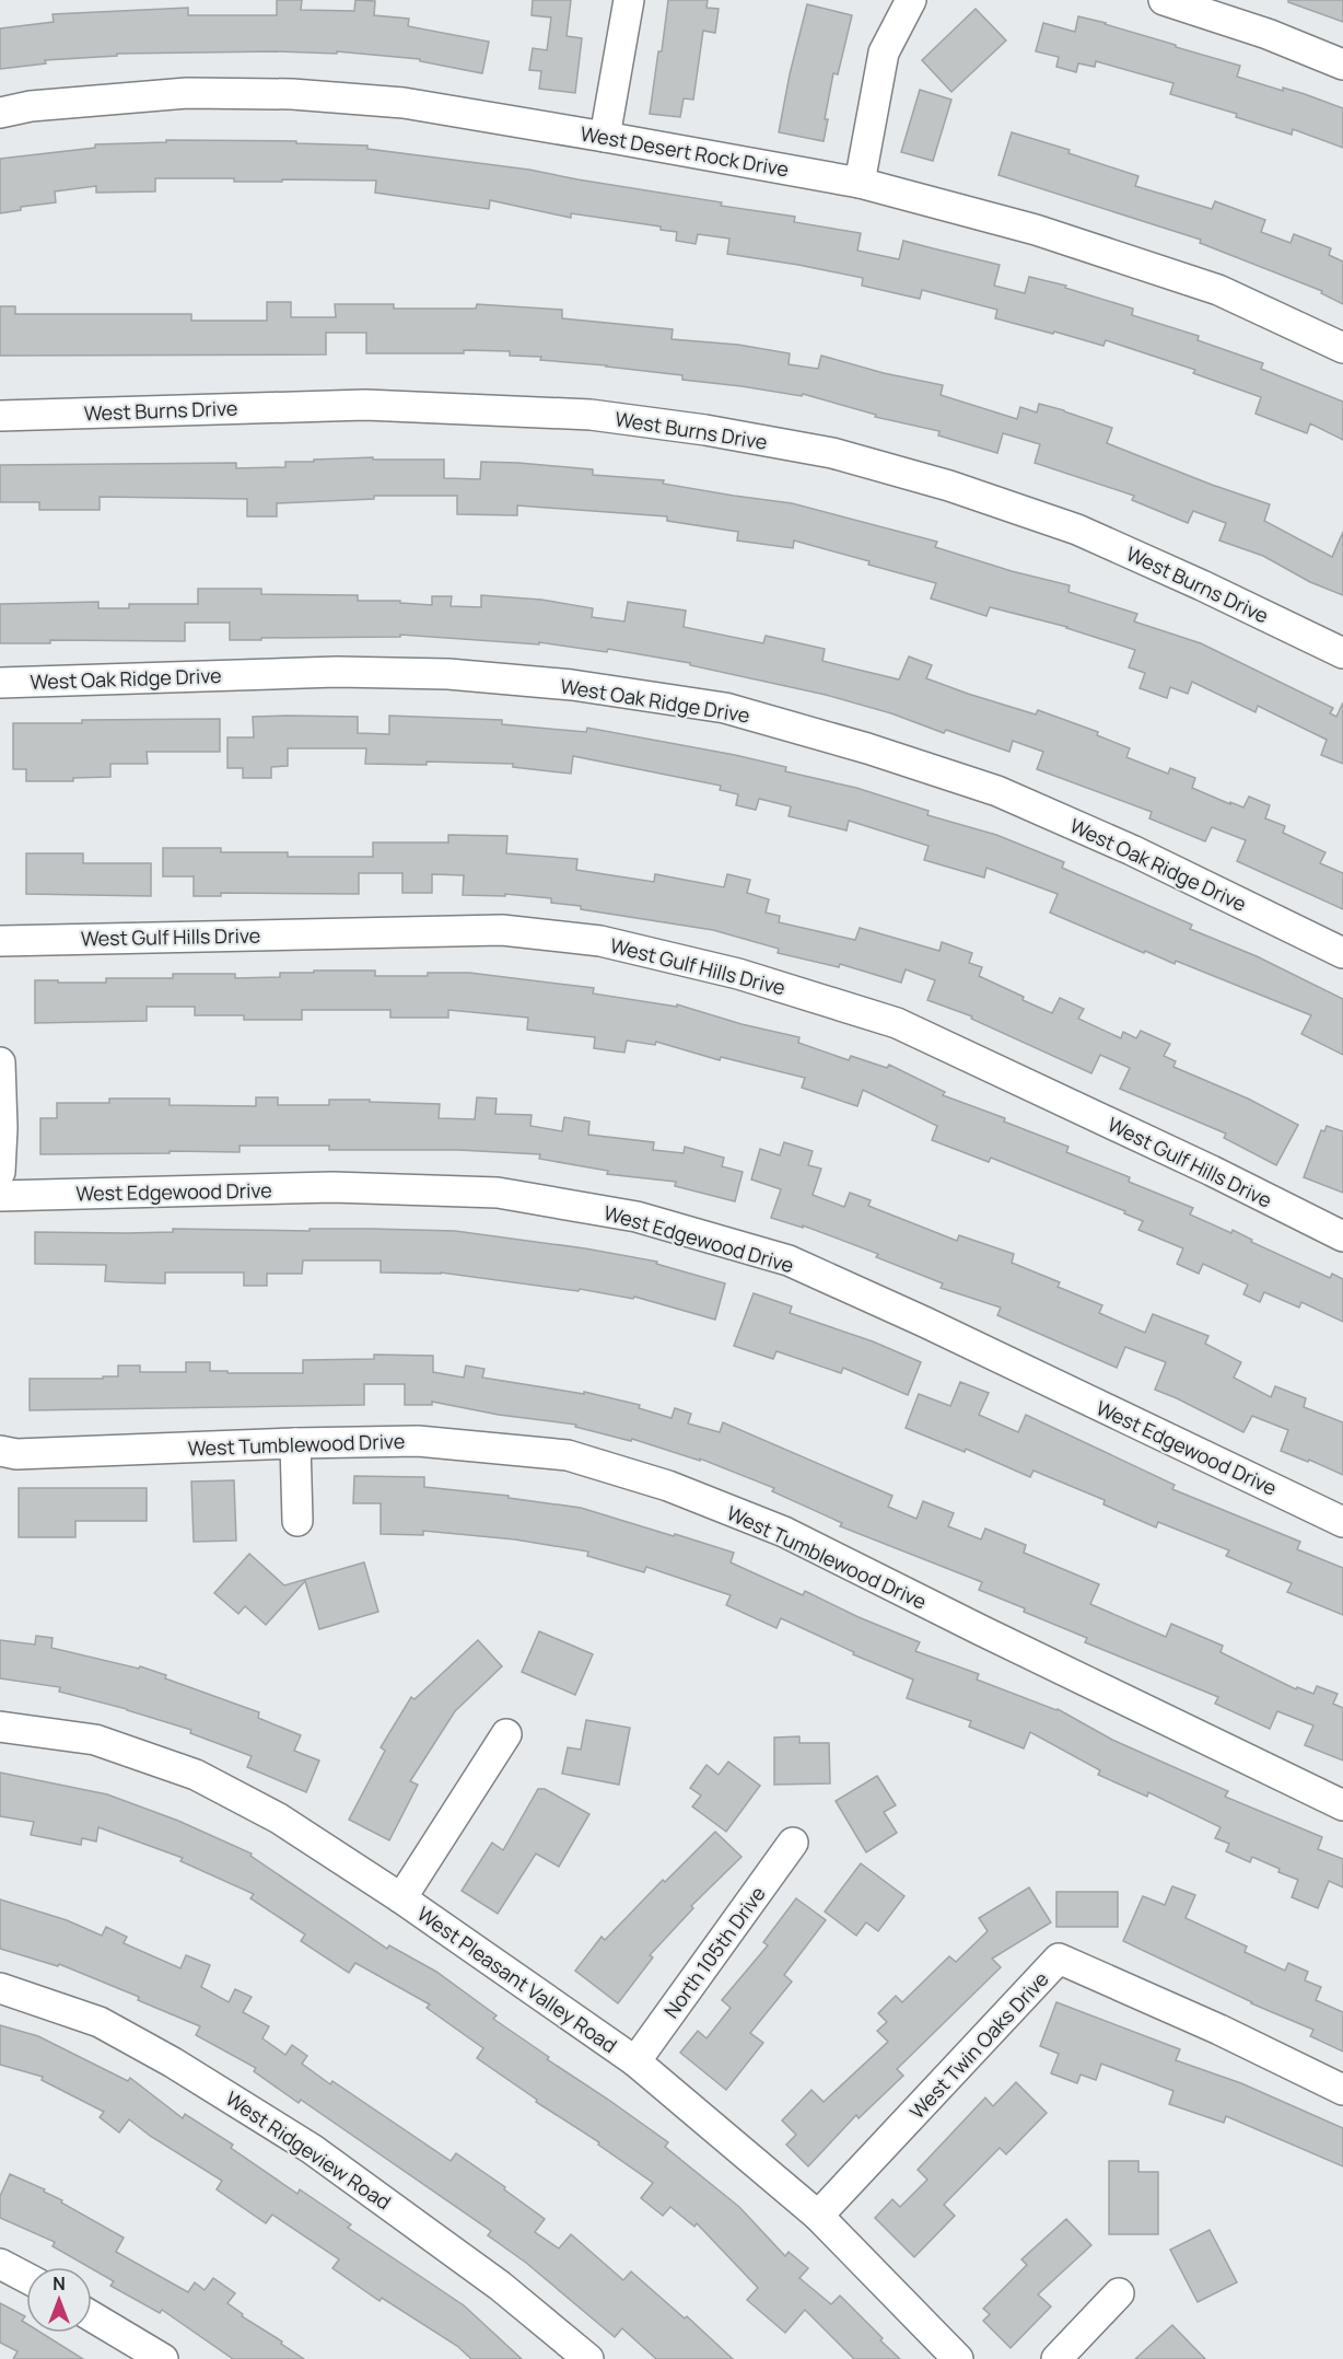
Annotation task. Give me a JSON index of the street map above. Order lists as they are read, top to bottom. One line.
{"streets":{"street":["West Desert Rock Drive","West Burns Drive","West Oak Ridge Drive","West Gulf Hills Drive","West Edgewood Drive","West Tumblewood Drive","North 105th Drive","West Pleasant Valley Road","West Twin Oaks Drive","West Ridgeview Road"]},"crossings":[["North 105th Drive","West Pleasant Valley Road"],["West Pleasant Valley Road","West Twin Oaks Drive"]],"north":"top"}
